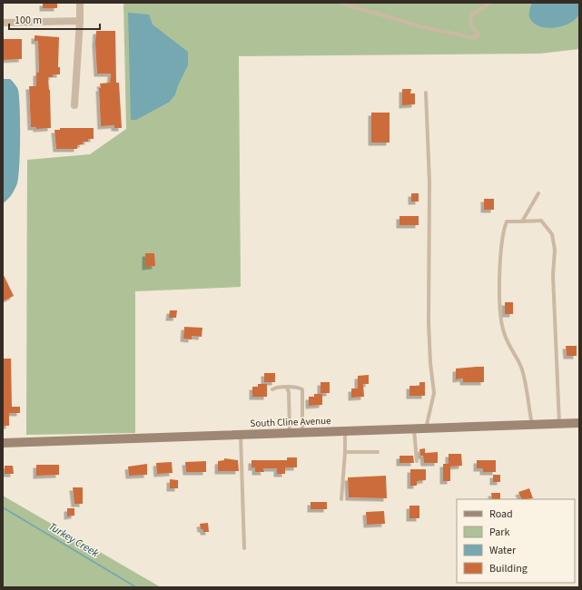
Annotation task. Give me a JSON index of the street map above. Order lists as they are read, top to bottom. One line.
{"streets":{"street":["South Cline Avenue"]},"water":["Turkey Creek"],"legend":["Road","Park","Water","Building"],"scale_bar":"100 m"}
